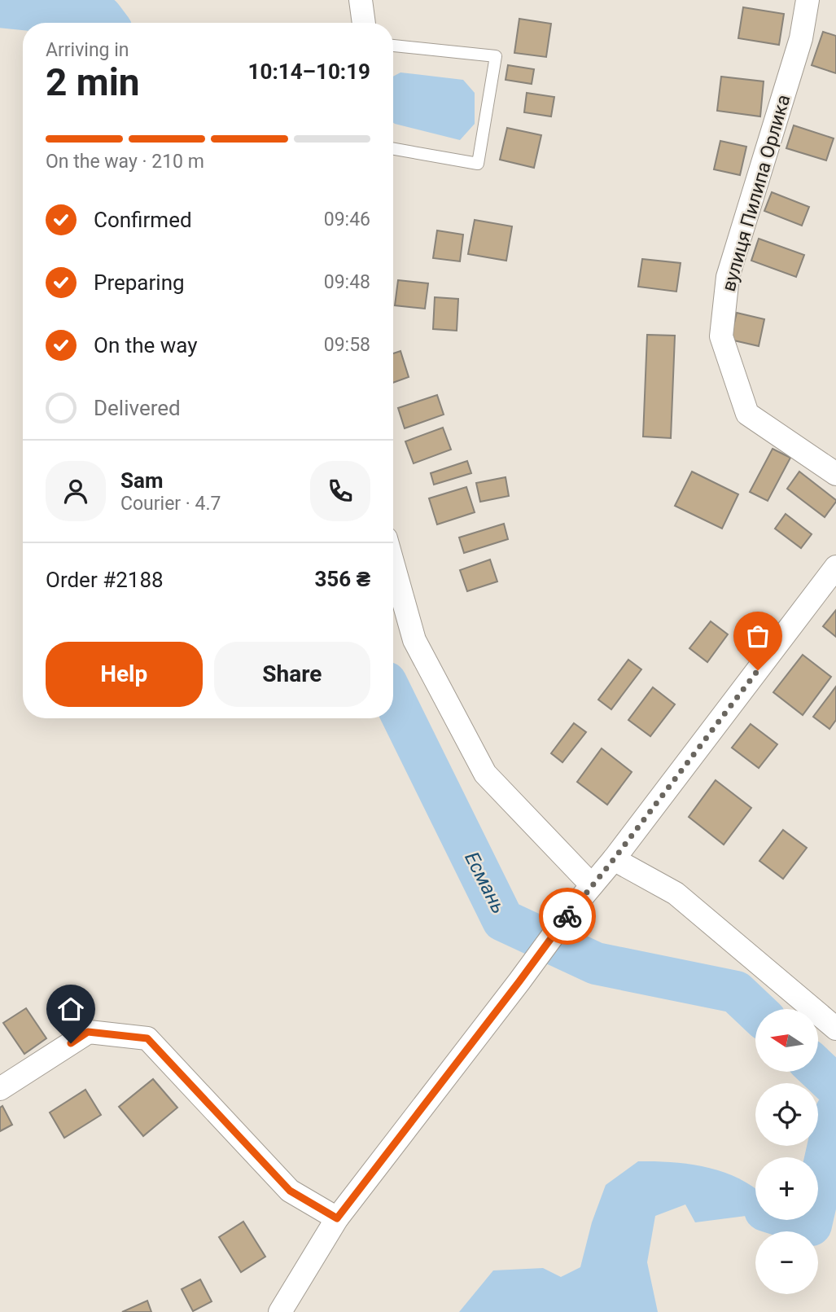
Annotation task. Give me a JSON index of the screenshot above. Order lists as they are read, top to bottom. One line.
{"streets":{"street":["вулиця Пилипа Орлика"]},"water":["Есмань"],"north":"left","page":{"heading":["2 min","Arriving in","10:14–10:19"],"panel":["Sam","Courier · 4.7","Order #2188","356 ₴"],"bar":"On the way · 210 m","list":[["Confirmed","09:46"],["Preparing","09:48"],["On the way","09:58"],"Delivered"],"buttons":["Help","Share"],"map_buttons":["+","−"]}}
